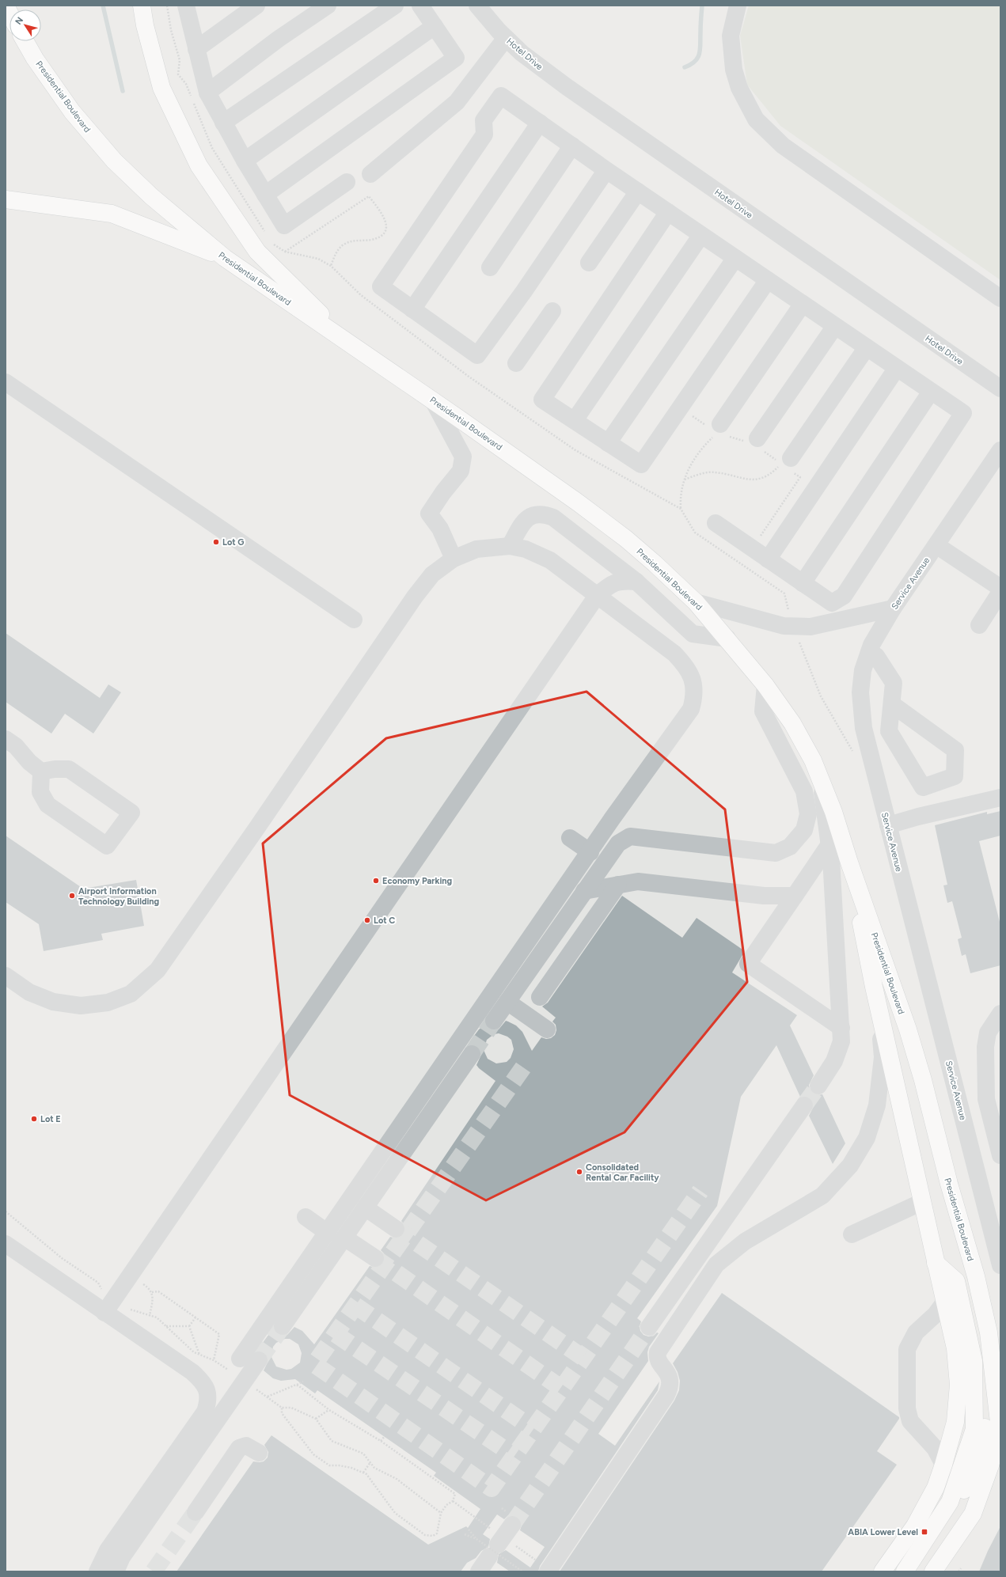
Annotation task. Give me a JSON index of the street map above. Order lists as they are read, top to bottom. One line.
{"streets":{"main road":["Presidential Boulevard"],"street":["Hotel Drive","Service Avenue"]},"places":{"other":["Lot G","Economy Parking","Airport Information Technology Building","Lot C","Lot E","Consolidated Rental Car Facility"],"transit":["ABIA Lower Level"]},"north":"top left"}
